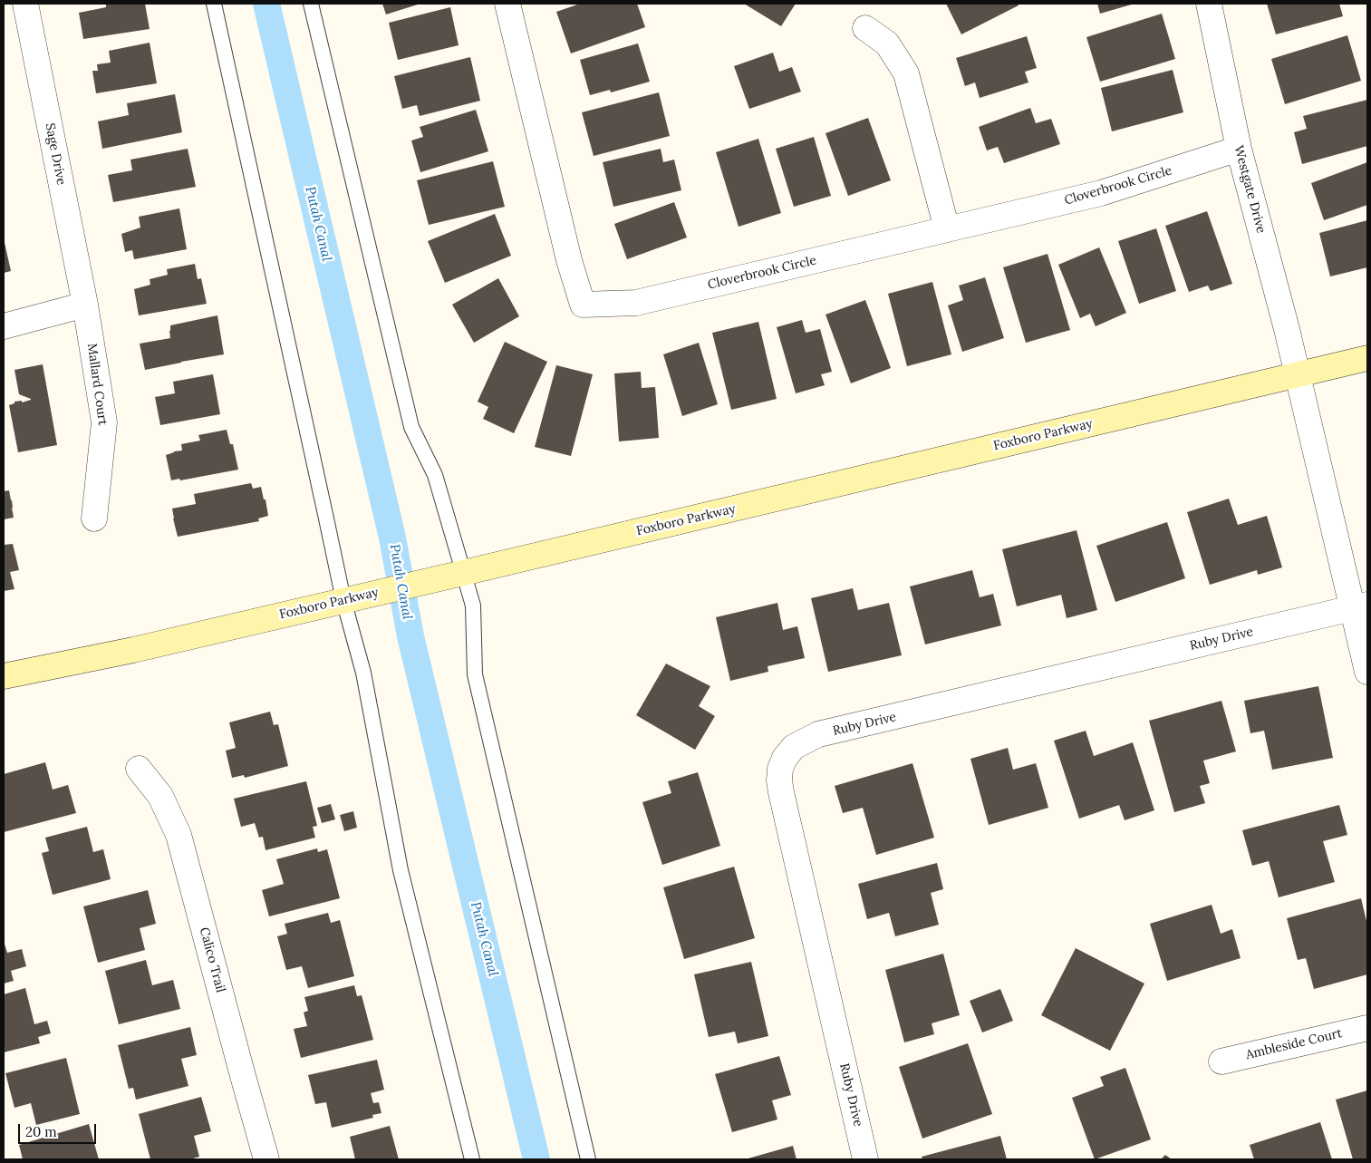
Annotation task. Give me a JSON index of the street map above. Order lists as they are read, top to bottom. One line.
{"streets":{"main road":["Foxboro Parkway"],"street":["Sage Drive","Cloverbrook Circle","Westgate Drive","Mallard Court","Ruby Drive","Calico Trail","Ambleside Court"]},"crossings":[["Sage Drive","Mallard Court"],["Cloverbrook Circle","Westgate Drive"],["Westgate Drive","Foxboro Parkway"],["Westgate Drive","Ruby Drive"]],"water":["Putah Canal"],"scale_bar":"20 m"}
